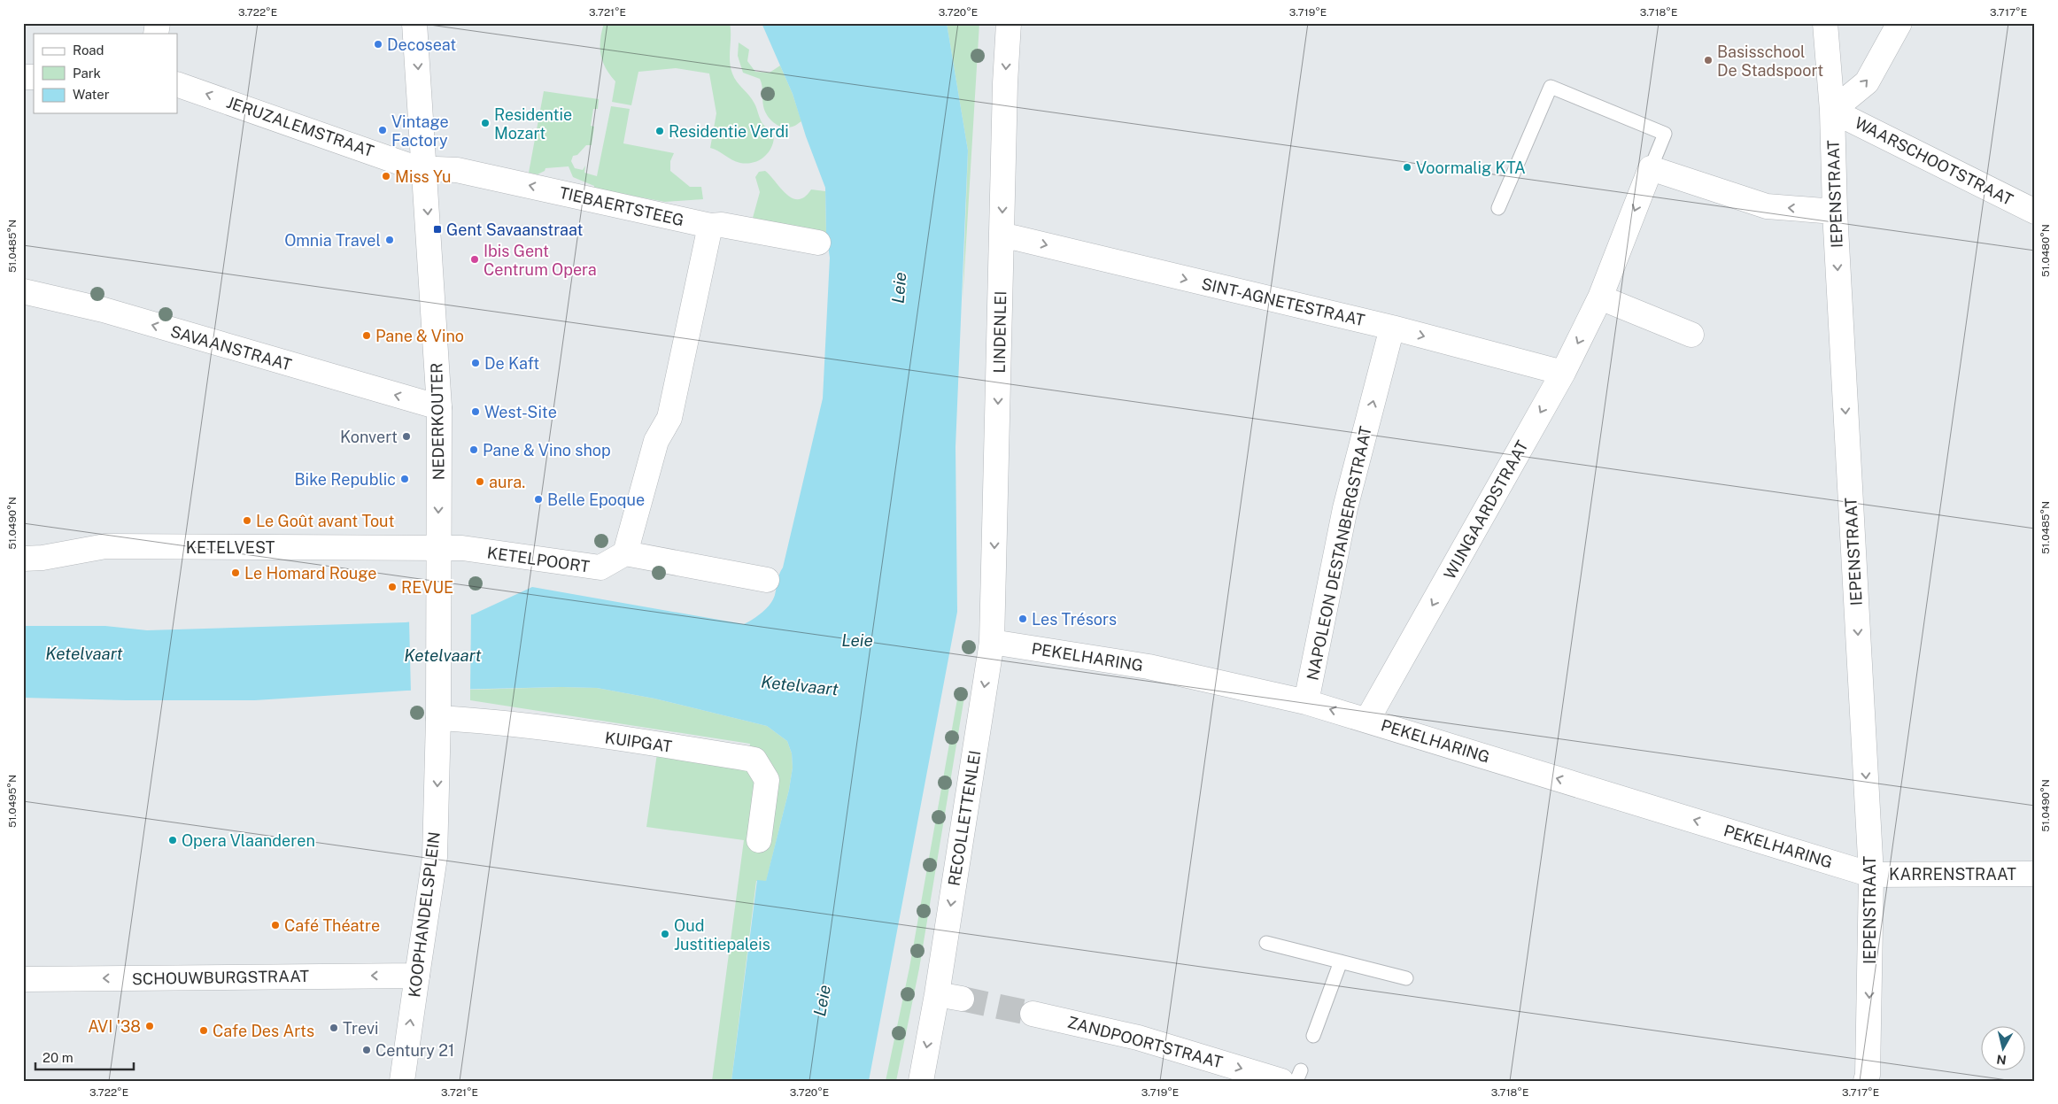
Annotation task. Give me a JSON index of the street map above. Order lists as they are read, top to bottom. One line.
{"streets":{"street":["JERUZALEMSTRAAT","WAARSCHOOTSTRAAT","IEPENSTRAAT","TIEBAERTSTEEG","SINT-AGNETESTRAAT","LINDENLEI","SAVAANSTRAAT","NEDERKOUTER","WIJNGAARDSTRAAT","KETELVEST","NAPOLEON DESTANBERGSTRAAT","KETELPOORT","PEKELHARING","KUIPGAT","RECOLLETTENLEI","KARRENSTRAAT","KOOPHANDELSPLEIN","SCHOUWBURGSTRAAT","ZANDPOORTSTRAAT"]},"crossings":[["JERUZALEMSTRAAT","TIEBAERTSTEEG"],["JERUZALEMSTRAAT","NEDERKOUTER"],["WAARSCHOOTSTRAAT","IEPENSTRAAT"],["IEPENSTRAAT","PEKELHARING"],["IEPENSTRAAT","KARRENSTRAAT"],["TIEBAERTSTEEG","NEDERKOUTER"],["SINT-AGNETESTRAAT","LINDENLEI"],["SINT-AGNETESTRAAT","WIJNGAARDSTRAAT"],["SINT-AGNETESTRAAT","NAPOLEON DESTANBERGSTRAAT"],["LINDENLEI","PEKELHARING"],["LINDENLEI","RECOLLETTENLEI"],["SAVAANSTRAAT","NEDERKOUTER"],["NEDERKOUTER","KETELVEST"],["NEDERKOUTER","KETELPOORT"],["NEDERKOUTER","KOOPHANDELSPLEIN"],["WIJNGAARDSTRAAT","PEKELHARING"],["KETELVEST","KETELPOORT"],["NAPOLEON DESTANBERGSTRAAT","PEKELHARING"],["PEKELHARING","RECOLLETTENLEI"],["PEKELHARING","KARRENSTRAAT"],["KUIPGAT","KOOPHANDELSPLEIN"],["KOOPHANDELSPLEIN","SCHOUWBURGSTRAAT"]],"one_way":["JERUZALEMSTRAAT","IEPENSTRAAT","TIEBAERTSTEEG","SINT-AGNETESTRAAT","LINDENLEI","SAVAANSTRAAT","NEDERKOUTER","WIJNGAARDSTRAAT","NAPOLEON DESTANBERGSTRAAT","PEKELHARING","RECOLLETTENLEI","SCHOUWBURGSTRAAT","ZANDPOORTSTRAAT"],"water":["Leie","Ketelvaart"],"places":{"other":["Decoseat","Basisschool De Stadspoort","Residentie Mozart","Vintage Factory","Residentie Verdi","Voormalig KTA","Miss Yu","Omnia Travel","Ibis Gent Centrum Opera","Pane & Vino","De Kaft","West-Site","Konvert","Pane & Vino shop","Bike Republic","aura.","Belle Epoque","Le Goût avant Tout","Le Homard Rouge","REVUE","Les Trésors","Opera Vlaanderen","Café Théatre","Oud Justitiepaleis","AVI '38","Trevi","Cafe Des Arts","Century 21"],"transit":["Gent Savaanstraat"]},"legend":["Road","Park","Water"],"scale_bar":"20 m","north":"bottom","coordinates":["3.722°E","3.721°E","3.720°E","3.719°E","3.718°E","3.717°E","51.0485°N","51.0480°N","51.0490°N","51.0495°N"]}
